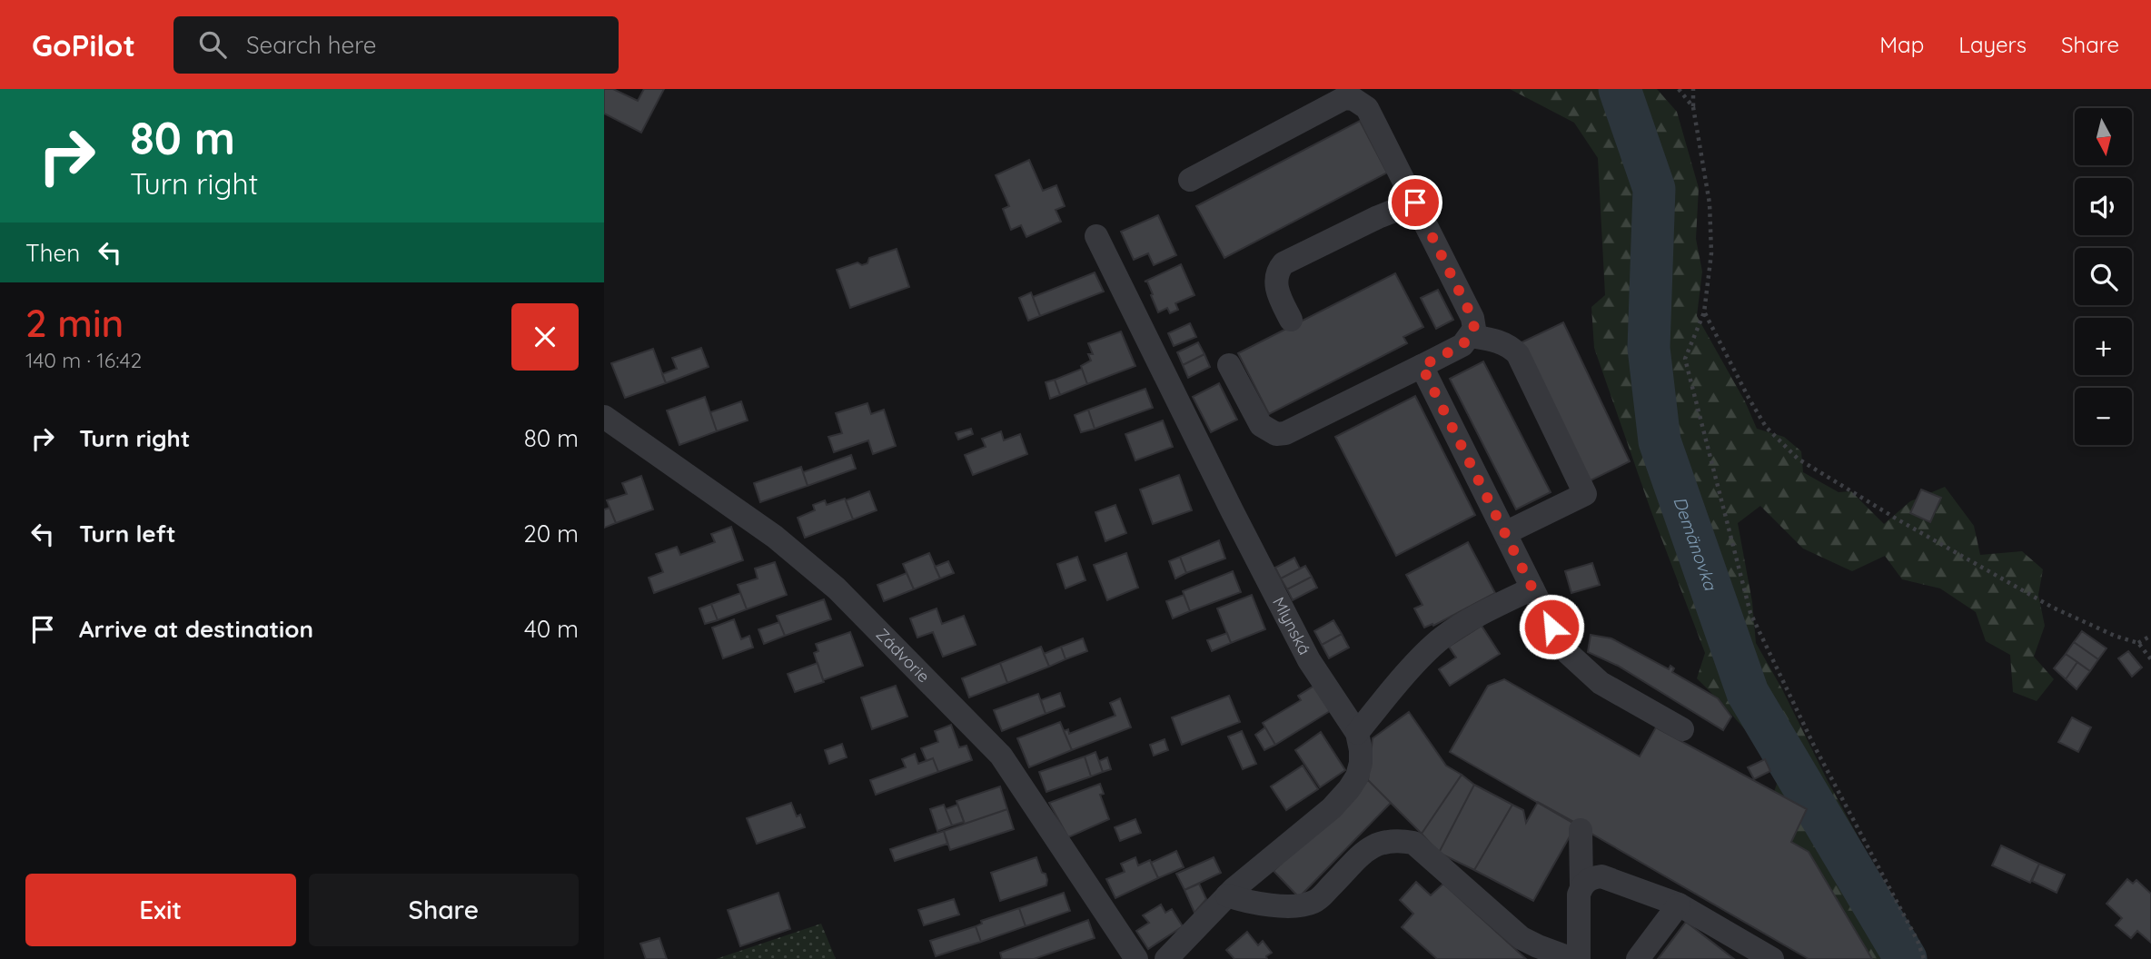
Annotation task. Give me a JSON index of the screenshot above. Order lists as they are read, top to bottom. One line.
{"streets":{"street":["Mlynská","Zádvorie"]},"water":["Demänovka"],"north":"bottom","page":{"header":"GoPilot","search":"Search here","nav":["Map","Layers","Share"],"turn":["80 m","Turn right"],"map_buttons":["+","−"],"then":"Then","heading":["2 min","140 m · 16:42"],"list":[{"name":"Turn right","value":"80 m"},{"name":"Turn left","value":"20 m"},{"name":"Arrive at destination","value":"40 m"}],"buttons":["Exit","Share"]}}
